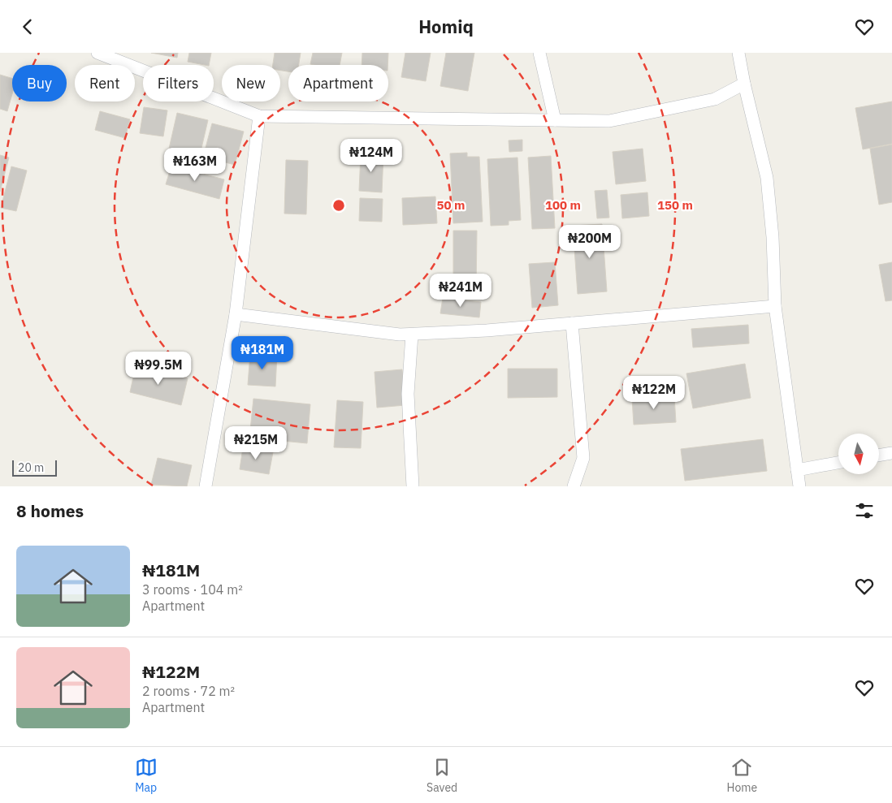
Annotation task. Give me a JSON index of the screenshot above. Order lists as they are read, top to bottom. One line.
{"scale_bar":"20 m","north":"bottom","page":{"header":"Homiq","chip":["Buy","Rent","Filters","New","Apartment"],"price":["₦124M","₦163M","₦200M","₦241M","₦181M","₦99.5M","₦122M","₦215M"],"scale":"20 m","heading":"8 homes","list":[{"name":"₦181M","note":"3 rooms · 104 m² · Apartment"},{"name":"₦122M","note":"2 rooms · 72 m² · Apartment"}],"tabs":["Map","Saved","Home"]},"rings":["50 m","100 m","150 m"]}
